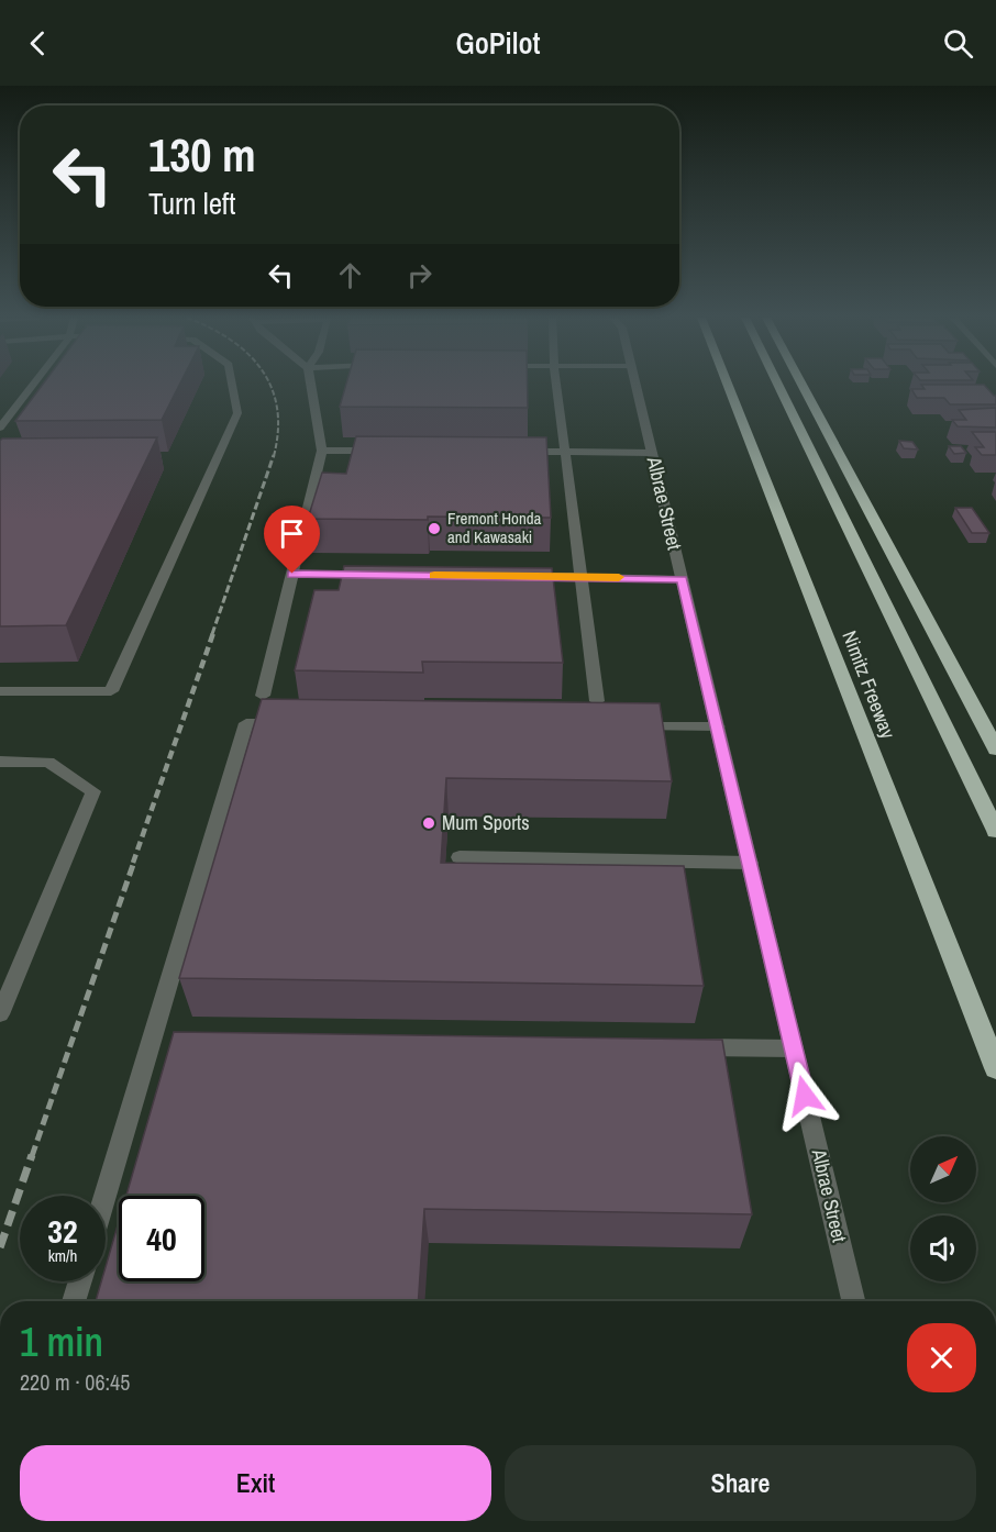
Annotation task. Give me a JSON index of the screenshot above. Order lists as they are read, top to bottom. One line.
{"streets":{"highway":["Nimitz Freeway"],"street":["Albrae Street"]},"places":["Fremont Honda and Kawasaki","Mum Sports"],"north":"top right","page":{"header":"GoPilot","turn":["130 m","Turn left"],"speed":"32 km/h","limit":"40","heading":["1 min","220 m · 06:45"],"buttons":["Exit","Share"]}}
